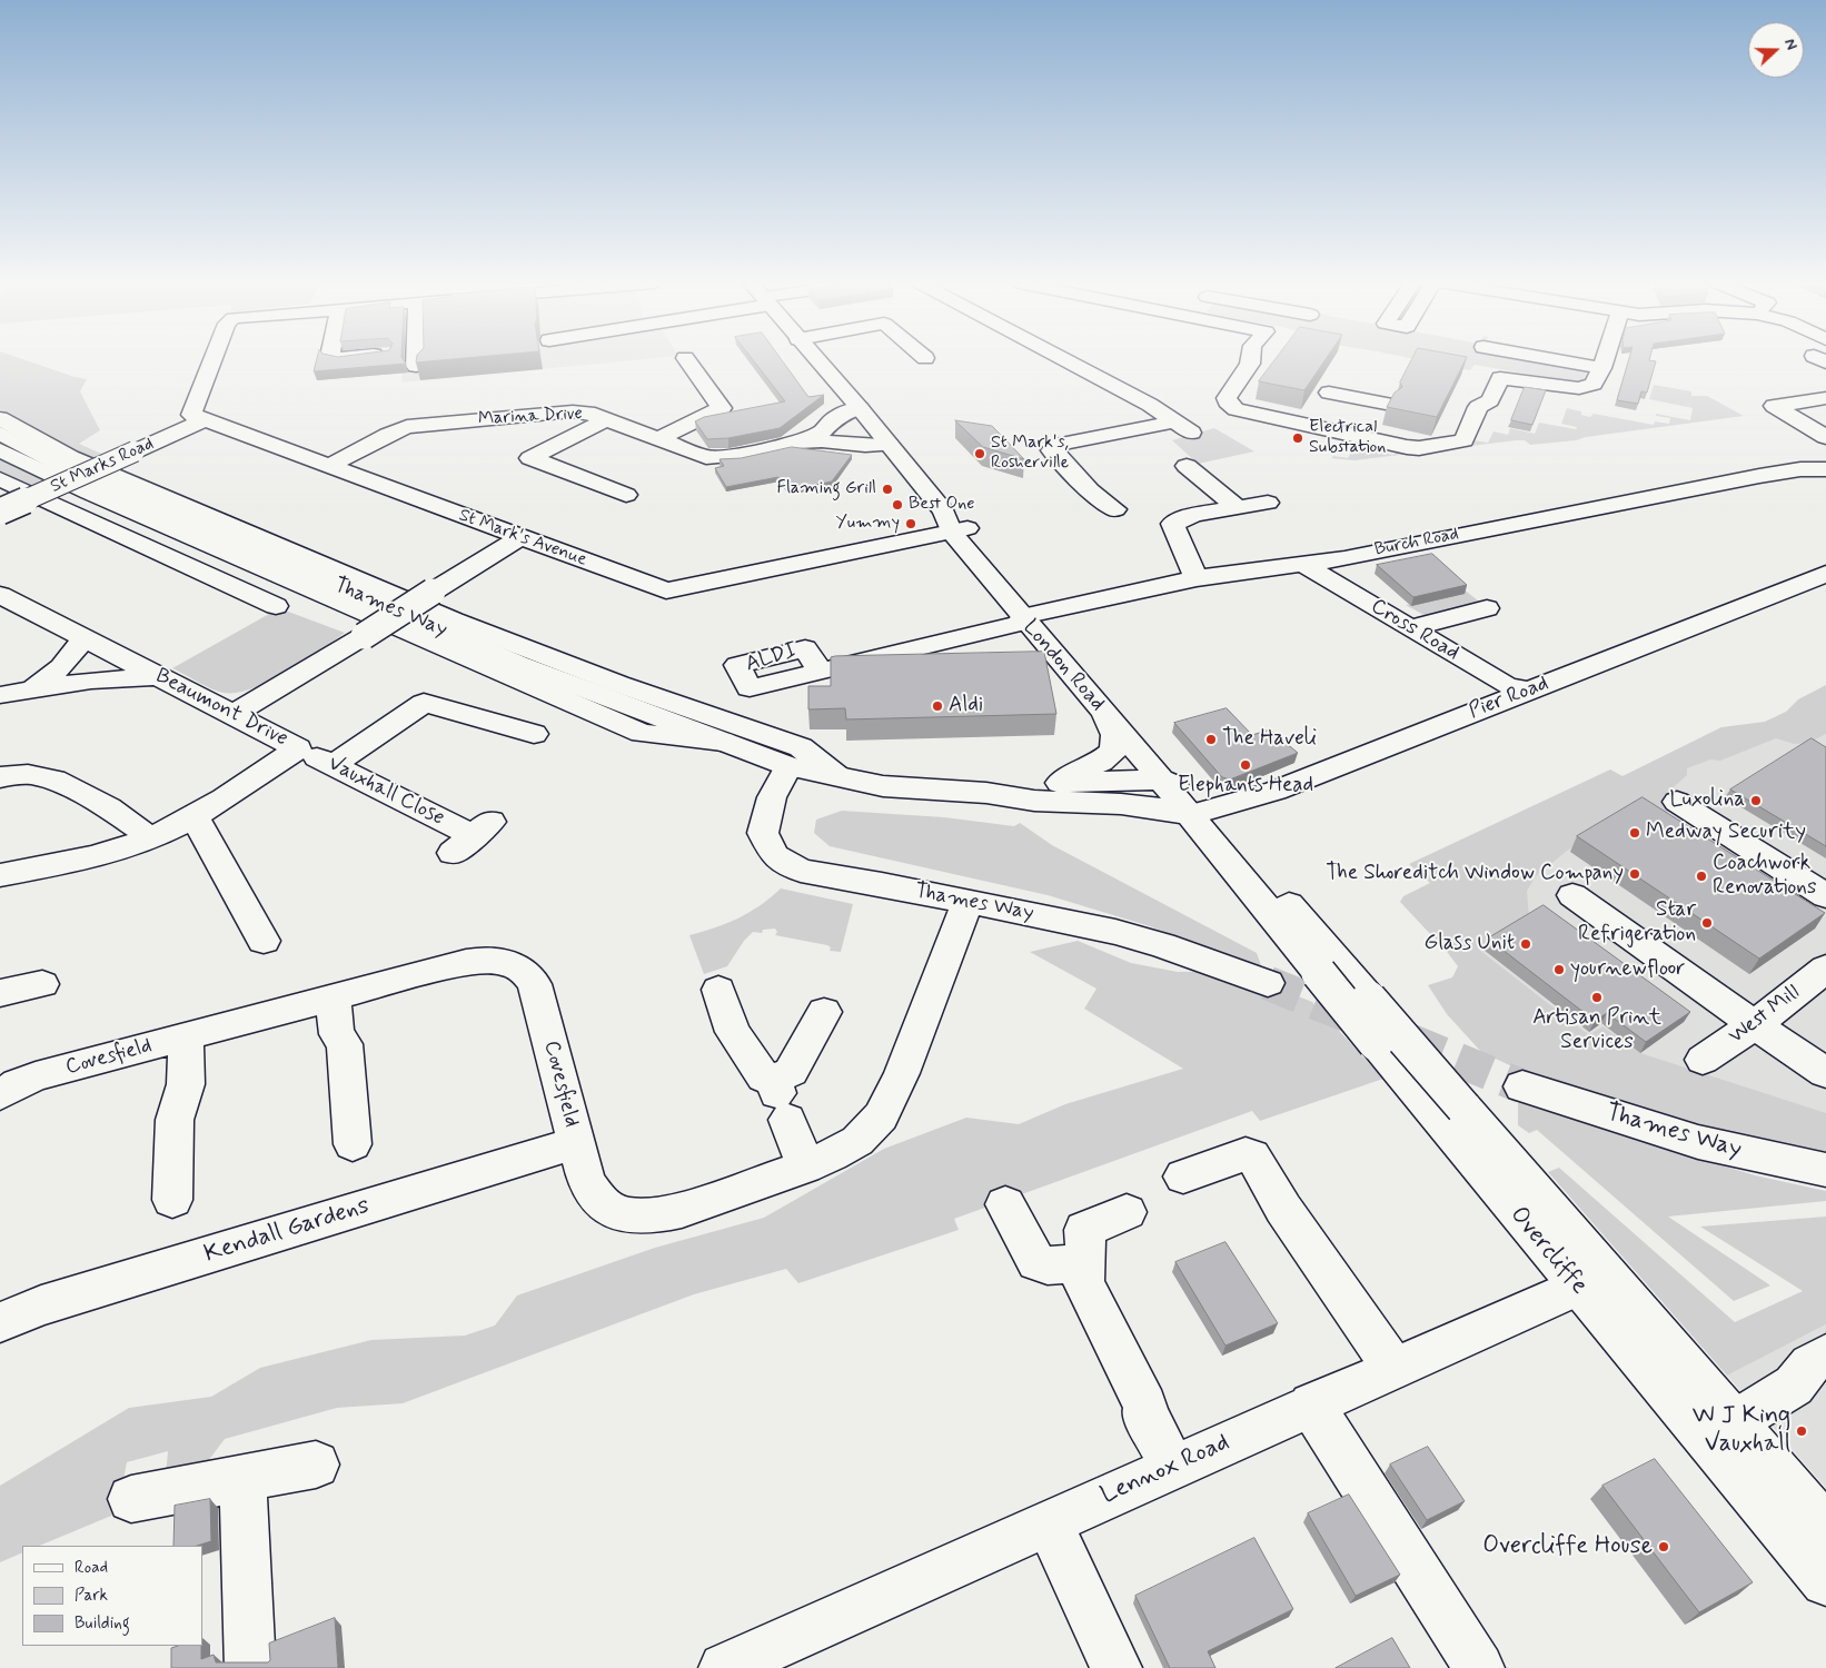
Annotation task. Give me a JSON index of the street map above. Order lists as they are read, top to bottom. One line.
{"streets":{"street":["Marina Drive","St Marks Road","St Mark's Avenue","Burch Road","Thames Way","Cross Road","London Road","Pier Road","Beaumont Drive","Vauxhall Close","West Mill","Covesfield","Kendall Gardens","Overcliffe","Lennox Road"]},"crossings":[["Marina Drive","St Mark's Avenue"],["Marina Drive","London Road"],["St Marks Road","St Mark's Avenue"],["St Mark's Avenue","London Road"],["Burch Road","Cross Road"],["Burch Road","London Road"],["Thames Way","London Road"],["Thames Way","Pier Road"],["Thames Way","Covesfield"],["Cross Road","Pier Road"],["London Road","Pier Road"],["London Road","Overcliffe"],["Beaumont Drive","Vauxhall Close"],["Covesfield","Kendall Gardens"],["Overcliffe","Lennox Road"]],"places":["Electrical Substation","St Mark's, Rosherville","Flaming Grill","Best One","Yummy","Aldi","The Haveli","Elephants Head","Luxolina","Medway Security","The Shoreditch Window Company","Coachwork Renovations","Star Refrigeration","Glass Unit","yournewfloor","Artisan Print Services","W J King Vauxhall","Overcliffe House"],"legend":["Road","Park","Building"],"north":"right"}
